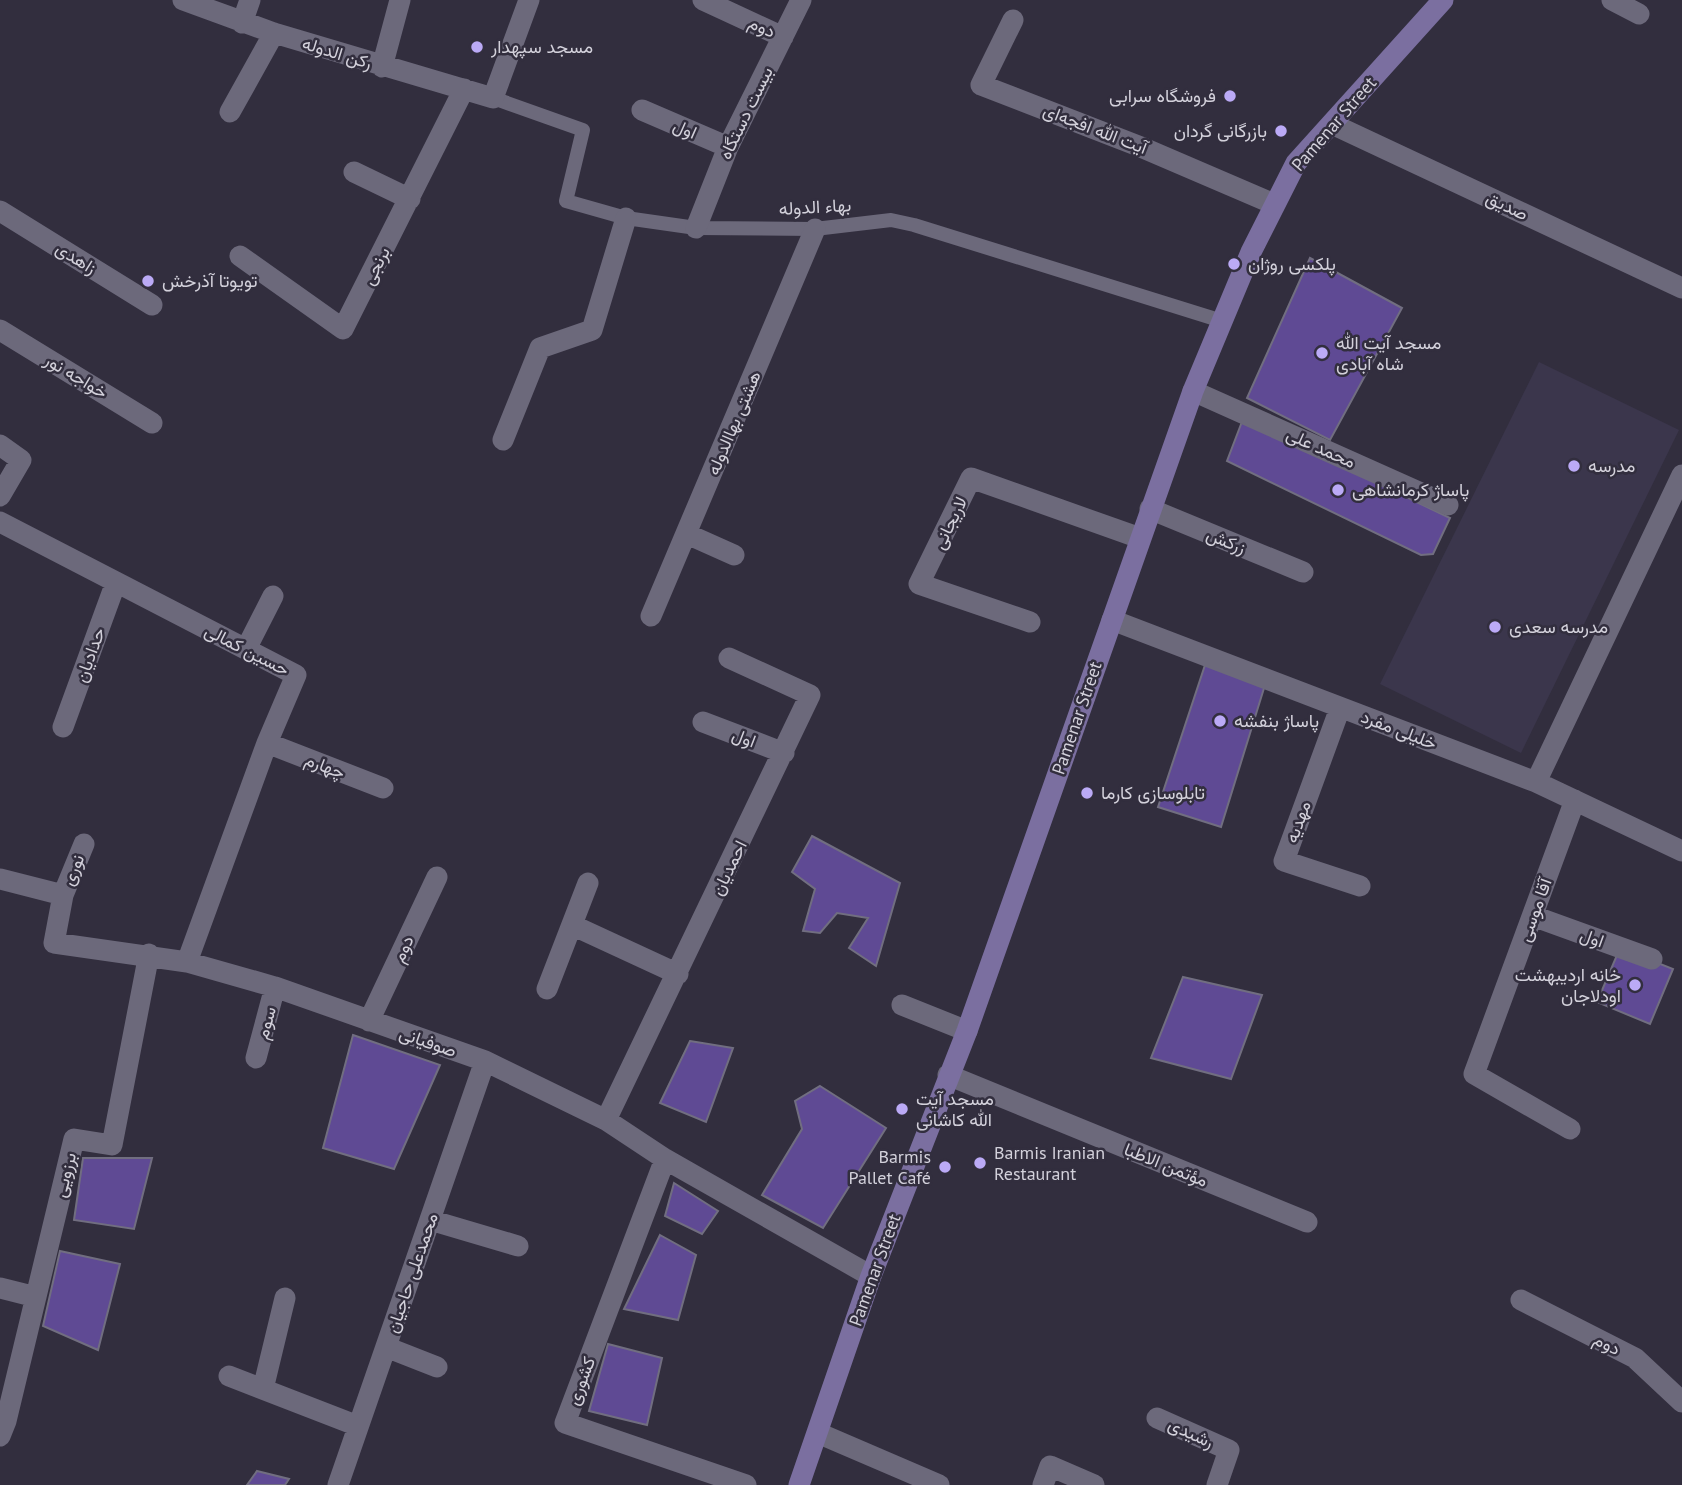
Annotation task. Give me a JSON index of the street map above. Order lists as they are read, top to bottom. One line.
{"streets":{"street":["دوم","رکن الدوله","بیست دستگاه","Pamenar Street","اول","آیت الله افجه‌ای","صدیق","زاهدی","برنجی","خواجه نور","هشتی بهاالدوله","محمد علی","لاریجانی","زرکش","حسین کمالی","حدادیان","خلیلی مفرد","چهارم","مهدیه","احمدیان","نوری","آقا موسی","سوم","صوفیانی","مؤتمن الاطبا","برزویی","محمدعلی حاجیان","کشوری","رشیدی"],"lane":["بهاء الدوله"]},"crossings":[["دوم","بیست دستگاه"],["دوم","صوفیانی"],["رکن الدوله","بهاء الدوله"],["رکن الدوله","برنجی"],["بیست دستگاه","اول"],["بیست دستگاه","بهاء الدوله"],["Pamenar Street","آیت الله افجه‌ای"],["Pamenar Street","صدیق"],["Pamenar Street","بهاء الدوله"],["Pamenar Street","محمد علی"],["Pamenar Street","لاریجانی"],["Pamenar Street","زرکش"],["Pamenar Street","خلیلی مفرد"],["Pamenar Street","صوفیانی"],["Pamenar Street","مؤتمن الاطبا"],["اول","احمدیان"],["اول","آقا موسی"],["بهاء الدوله","هشتی بهاالدوله"],["حسین کمالی","حدادیان"],["حسین کمالی","چهارم"],["حسین کمالی","صوفیانی"],["خلیلی مفرد","مهدیه"],["خلیلی مفرد","آقا موسی"],["احمدیان","صوفیانی"],["نوری","صوفیانی"],["سوم","صوفیانی"],["صوفیانی","برزویی"],["صوفیانی","محمدعلی حاجیان"],["صوفیانی","کشوری"]],"places":["مسجد سپهدار","فروشگاه سرابی","بازرگانی گردان","پلکسی روژان","تویوتا آذرخش","مسجد آیت الله شاه آبادی","مدرسه","پاساژ کرمانشاهی","مدرسه سعدی","پاساژ بنفشه","تابلوسازی کارما","خانه اردیبهشت اودلاجان","مسجد آیت الله کاشانی","Barmis Iranian Restaurant","Barmis Pallet Café"]}
